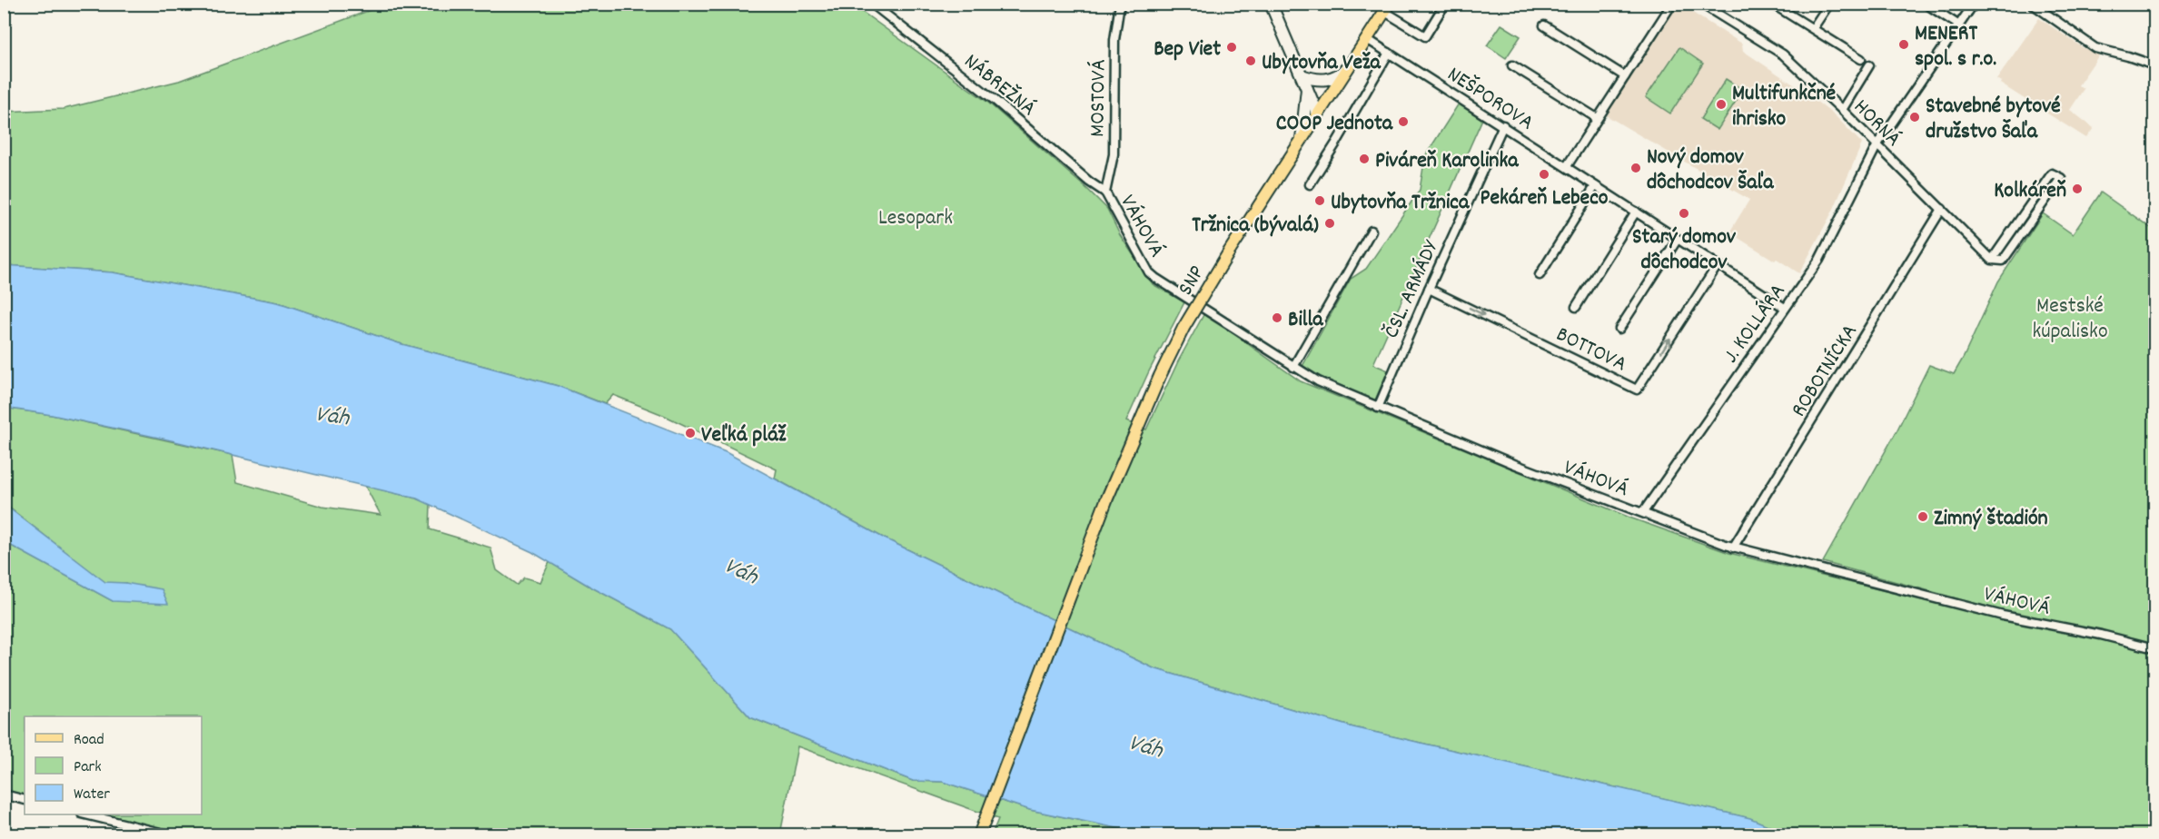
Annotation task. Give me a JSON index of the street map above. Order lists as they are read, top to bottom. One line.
{"streets":{"main road":["SNP"],"street":["NÁBREŽNÁ","NEŠPOROVA","MOSTOVÁ","HORNÁ","VÁHOVÁ","ČSL. ARMÁDY","J. KOLLÁRA","BOTTOVA","ROBOTNÍCKA"]},"crossings":[["NÁBREŽNÁ","MOSTOVÁ"],["NÁBREŽNÁ","VÁHOVÁ"],["NEŠPOROVA","SNP"],["NEŠPOROVA","ČSL. ARMÁDY"],["NEŠPOROVA","J. KOLLÁRA"],["NEŠPOROVA","BOTTOVA"],["MOSTOVÁ","VÁHOVÁ"],["HORNÁ","J. KOLLÁRA"],["HORNÁ","ROBOTNÍCKA"],["VÁHOVÁ","ČSL. ARMÁDY"],["VÁHOVÁ","J. KOLLÁRA"],["VÁHOVÁ","ROBOTNÍCKA"],["ČSL. ARMÁDY","BOTTOVA"]],"water":["Váh"],"parks":["Lesopark","Mestské kúpalisko"],"places":["MENERT spol. s r.o.","Bep Viet","Ubytovňa Veža","Multifunkčné ihrisko","Stavebné bytové družstvo Šaľa","COOP Jednota","Piváreň Karolinka","Nový domov dôchodcov Šaľa","Pekáreň Lebeco","Kolkáreň","Ubytovňa Tržnica","Starý domov dôchodcov","Tržnica (bývalá)","Billa","Veľká pláž","Zimný štadión"],"legend":["Road","Park","Water"]}
